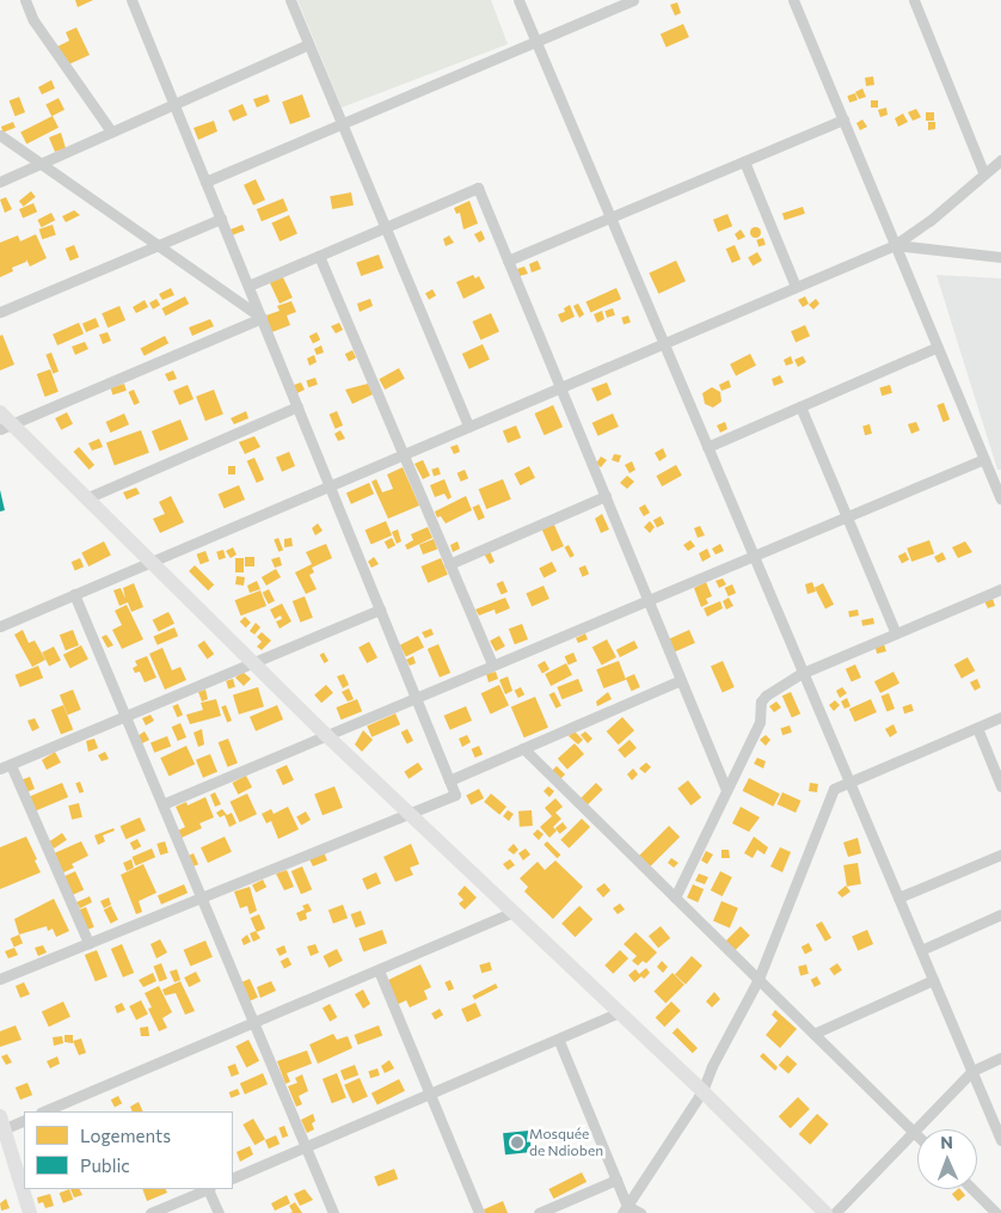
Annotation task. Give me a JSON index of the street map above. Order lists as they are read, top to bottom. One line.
{"places":["Mosquée de Ndioben"],"legend":["Logements","Public"],"north":"top"}
